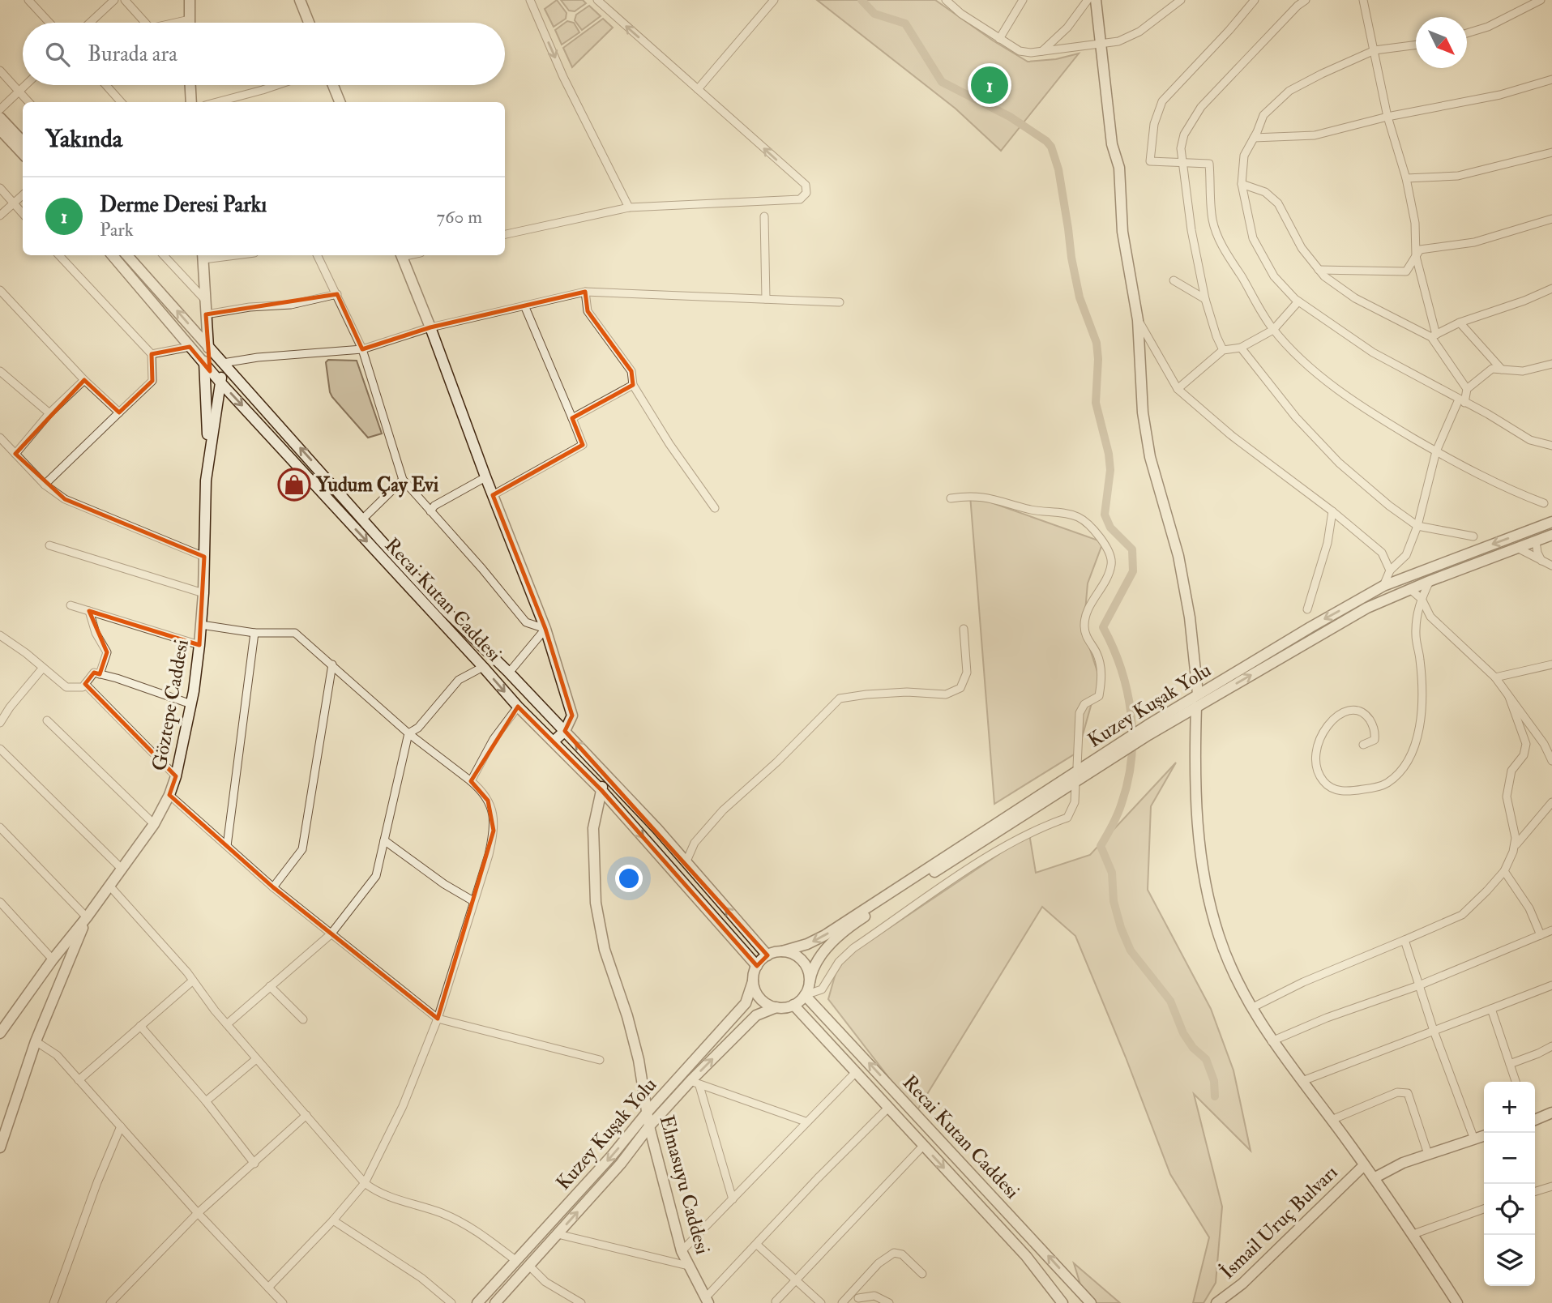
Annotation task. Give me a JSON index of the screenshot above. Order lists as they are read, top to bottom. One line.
{"streets":{"main road":["Recai Kutan Caddesi","Göztepe Caddesi","Kuzey Kuşak Yolu","Elmasuyu Caddesi","İsmail Uruç Bulvarı"]},"crossings":[["Recai Kutan Caddesi","Göztepe Caddesi"],["Recai Kutan Caddesi","Kuzey Kuşak Yolu"],["Recai Kutan Caddesi","Elmasuyu Caddesi"],["Kuzey Kuşak Yolu","Elmasuyu Caddesi"]],"places":{"shop":["Yudum Çay Evi"]},"north":"bottom right","page":{"search":"Burada ara","pins":"1","heading":"Yakında","list":[{"mark":"1","name":"Derme Deresi Parkı","note":"Park","value":"760 m"}],"map_buttons":["+","−"]}}
